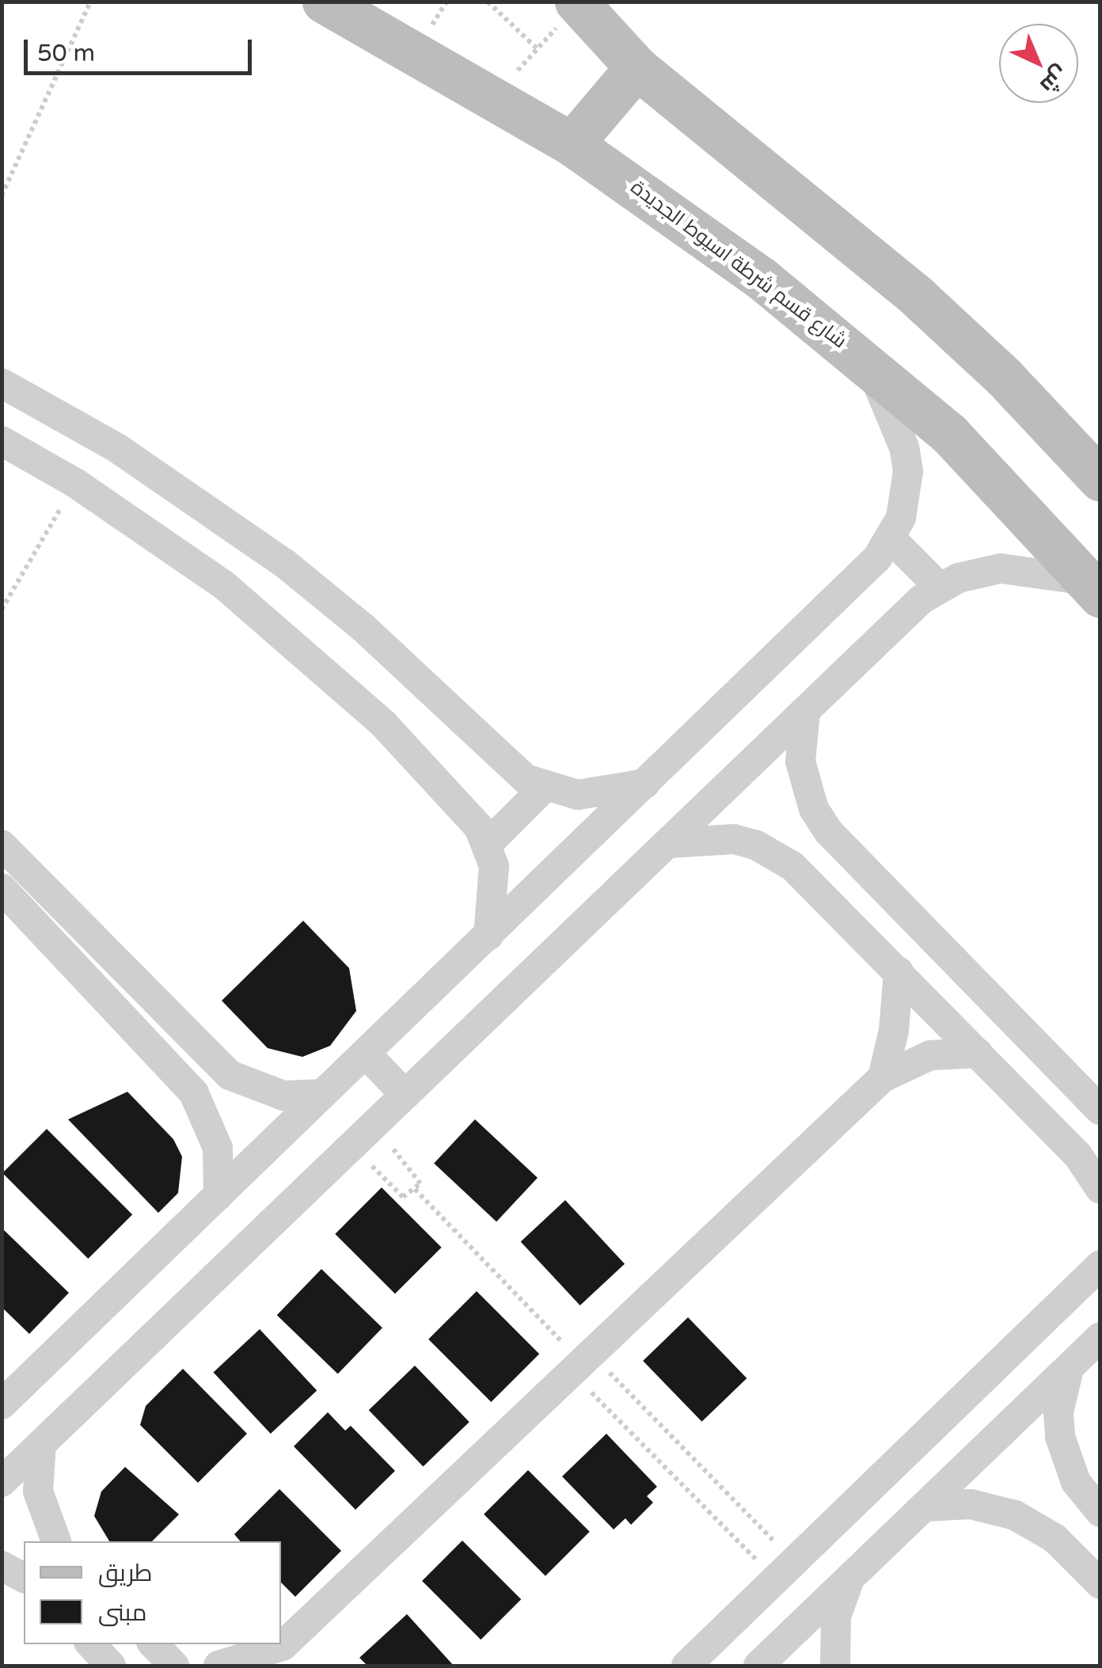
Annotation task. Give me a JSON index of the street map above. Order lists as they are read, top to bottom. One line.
{"streets":{"main road":["شارع قسم شرطة اسيوط الجديدة"]},"legend":["طريق","مبنى"],"scale_bar":"50 m","north":"bottom right"}
